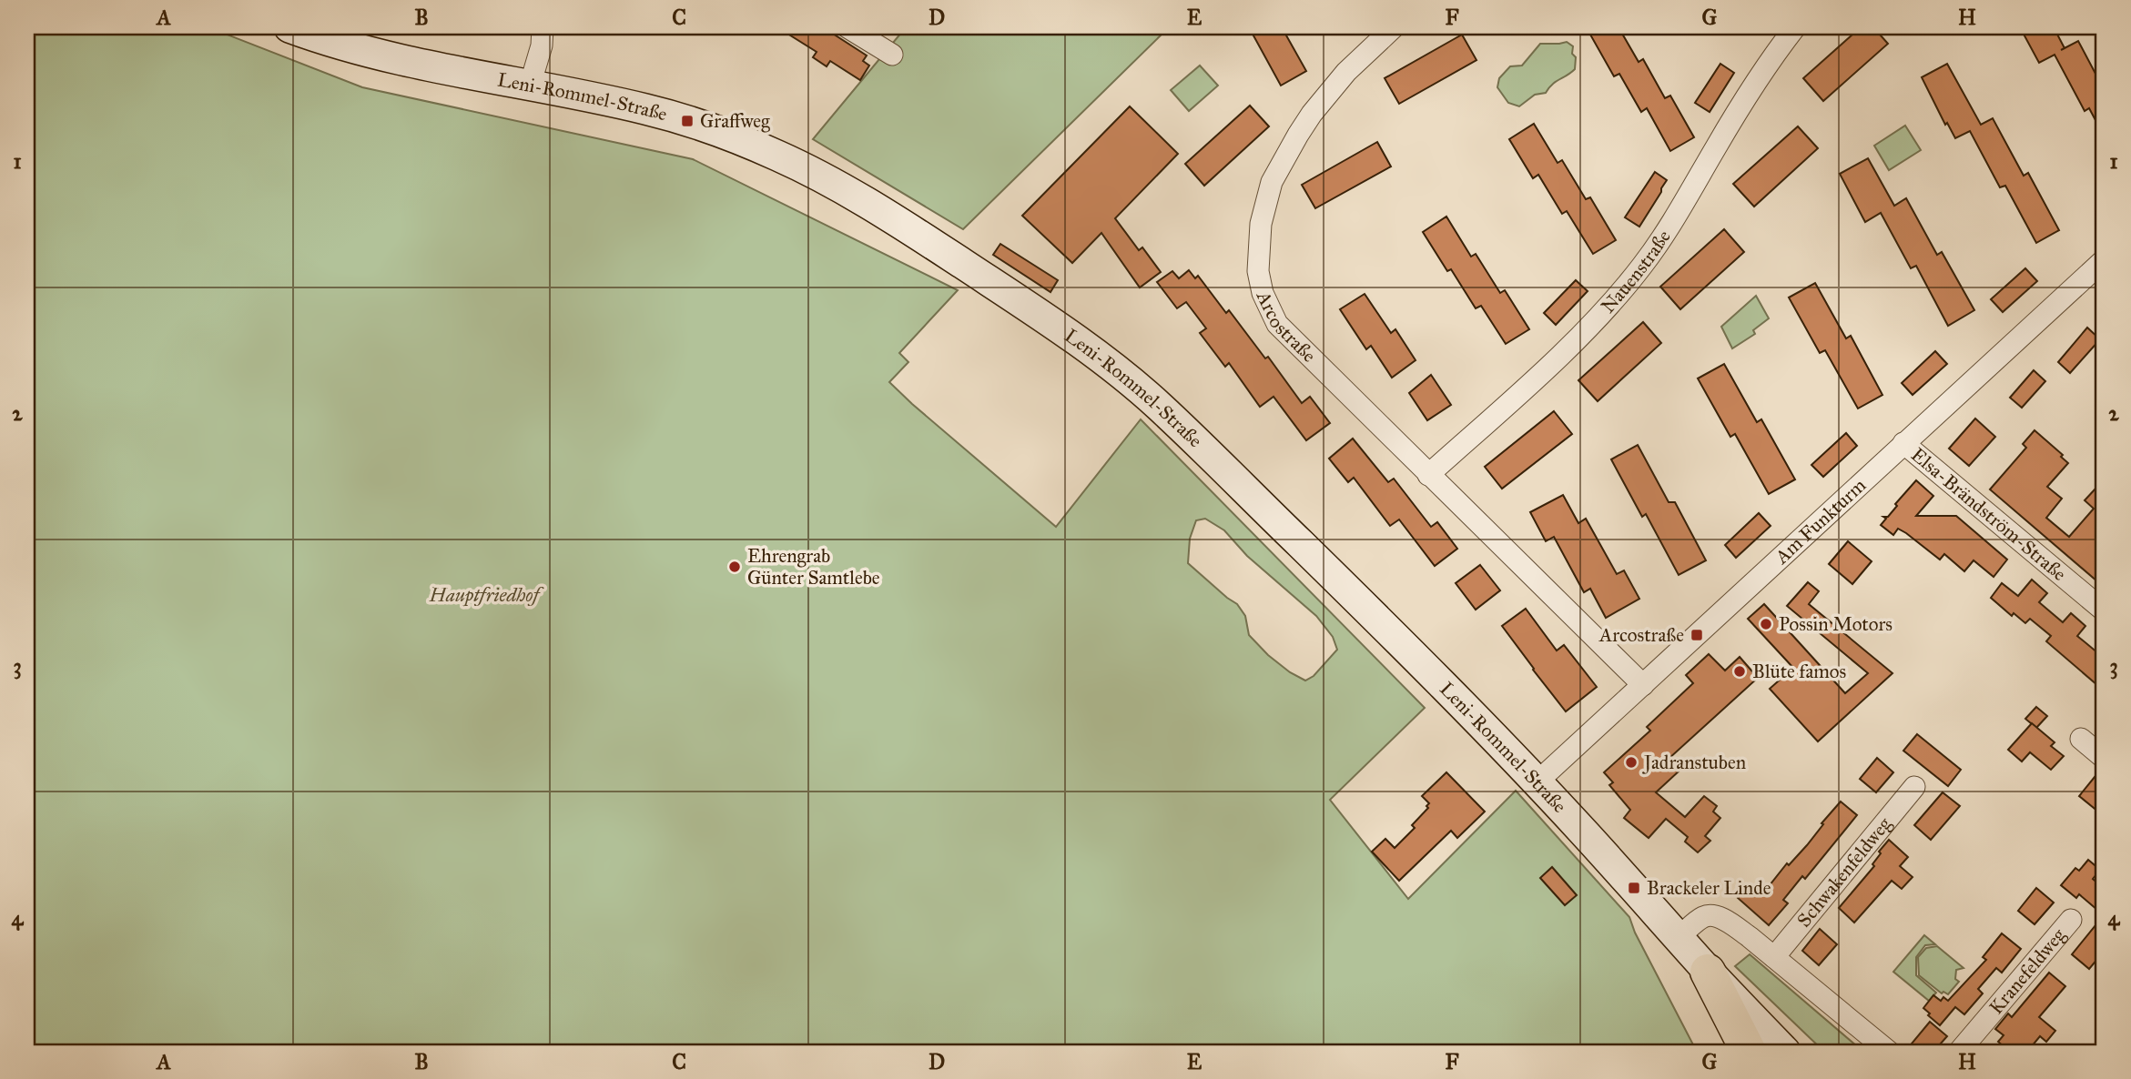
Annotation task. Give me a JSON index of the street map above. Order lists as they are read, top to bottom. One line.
{"streets":{"main road":["Leni-Rommel-Straße"],"street":["Nauenstraße","Arcostraße","Elsa-Brändström-Straße","Am Funkturm","Schwakenfeldweg","Kranefeldweg"]},"crossings":[["Leni-Rommel-Straße","Am Funkturm"],["Nauenstraße","Arcostraße"],["Arcostraße","Am Funkturm"],["Elsa-Brändström-Straße","Am Funkturm"]],"parks":["Hauptfriedhof"],"places":{"transit":["Graffweg","Arcostraße","Brackeler Linde"],"other":["Ehrengrab Günter Samtlebe","Possin Motors","Blüte famos","Jadranstuben"]},"grid":{"columns":["A","B","C","D","E","F","G","H"],"rows":["1","2","3","4"]}}
